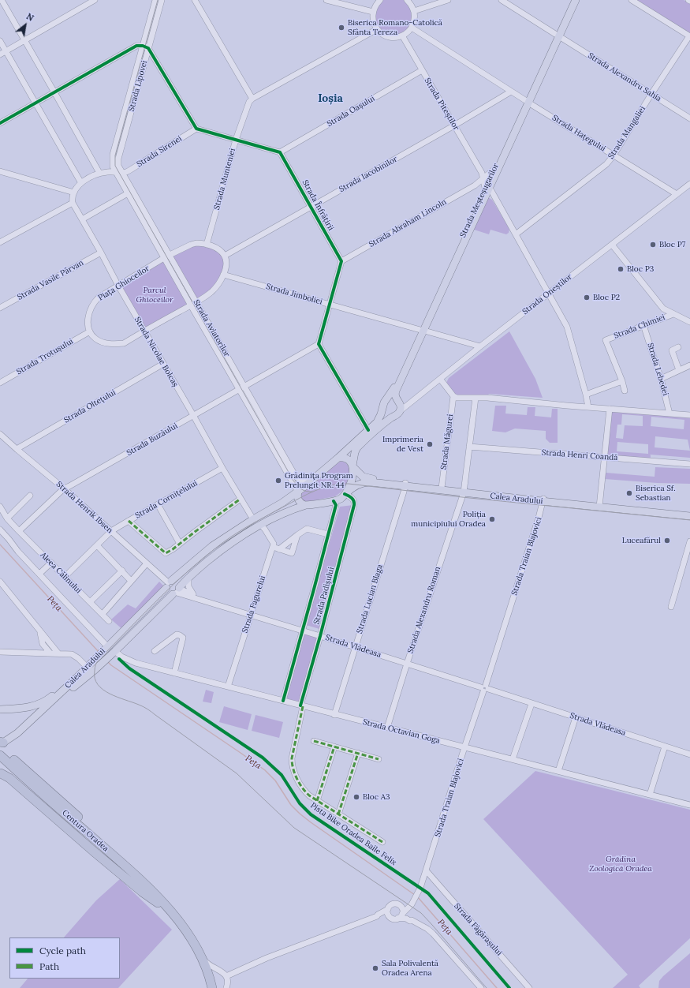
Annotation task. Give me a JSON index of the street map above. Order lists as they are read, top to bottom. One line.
{"streets":{"highway":["Centura Oradea"],"main road":["Strada Meșteșugarilor","Calea Aradului"],"street":["Strada Alexandru Sahia","Strada Lipovei","Strada Piteștilor","Strada Oașului","Strada Mangaliei","Strada Hațegului","Strada Sirenei","Strada Iacobinilor","Strada Munteniei","Strada Înfrățirii","Strada Abraham Lincoln","Strada Vasile Pârvan","Piața Ghioceilor","Strada Jimboliei","Strada Oneștilor","Strada Chimiei","Strada Aviatorilor","Strada Nicolae Bolcaș","Strada Trotușului","Strada Lebedei","Strada Oltețului","Strada Buzăului","Strada Măgurei","Strada Henri Coandă","Strada Cornițelului","Strada Henrik Ibsen","Strada Traian Blajovici","Aleea Călinului","Strada Padișului","Strada Lucian Blaga","Strada Fagurelui","Strada Alexandru Roman","Strada Vlădeasa","Strada Octavian Goga","Strada Făgărașului"],"cycle path":["Pista Bike Oradea Baile Felix"]},"crossings":[["Strada Alexandru Sahia","Strada Mangaliei"],["Strada Alexandru Sahia","Strada Meșteșugarilor"],["Strada Lipovei","Strada Sirenei"],["Strada Lipovei","Strada Aviatorilor"],["Strada Piteștilor","Strada Oașului"],["Strada Piteștilor","Strada Mangaliei"],["Strada Piteștilor","Strada Iacobinilor"],["Strada Piteștilor","Strada Meșteșugarilor"],["Strada Piteștilor","Strada Abraham Lincoln"],["Strada Piteștilor","Strada Oneștilor"],["Strada Oașului","Strada Înfrățirii"],["Strada Mangaliei","Strada Hațegului"],["Strada Hațegului","Strada Iacobinilor"],["Strada Hațegului","Strada Meșteșugarilor"],["Strada Hațegului","Strada Oneștilor"],["Strada Sirenei","Strada Aviatorilor"],["Strada Iacobinilor","Strada Înfrățirii"],["Strada Iacobinilor","Piața Ghioceilor"],["Strada Munteniei","Piața Ghioceilor"],["Strada Meșteșugarilor","Strada Abraham Lincoln"],["Strada Meșteșugarilor","Strada Jimboliei"],["Strada Meșteșugarilor","Strada Oneștilor"],["Strada Înfrățirii","Strada Abraham Lincoln"],["Strada Vasile Pârvan","Strada Nicolae Bolcaș"],["Piața Ghioceilor","Strada Aviatorilor"],["Piața Ghioceilor","Strada Nicolae Bolcaș"],["Piața Ghioceilor","Strada Trotușului"],["Strada Jimboliei","Strada Oneștilor"],["Strada Chimiei","Strada Lebedei"],["Strada Aviatorilor","Strada Buzăului"],["Strada Aviatorilor","Calea Aradului"],["Strada Nicolae Bolcaș","Strada Trotușului"],["Strada Nicolae Bolcaș","Strada Oltețului"],["Strada Nicolae Bolcaș","Strada Buzăului"],["Strada Nicolae Bolcaș","Calea Aradului"],["Strada Nicolae Bolcaș","Strada Cornițelului"],["Strada Oltețului","Strada Henrik Ibsen"],["Strada Buzăului","Strada Henrik Ibsen"],["Strada Măgurei","Calea Aradului"],["Strada Henri Coandă","Strada Alexandru Roman"],["Calea Aradului","Strada Henrik Ibsen"],["Calea Aradului","Strada Traian Blajovici"],["Calea Aradului","Strada Padișului"],["Calea Aradului","Strada Lucian Blaga"],["Calea Aradului","Strada Alexandru Roman"],["Calea Aradului","Strada Vlădeasa"],["Calea Aradului","Strada Octavian Goga"],["Strada Cornițelului","Strada Henrik Ibsen"],["Strada Cornițelului","Aleea Călinului"],["Strada Henrik Ibsen","Strada Vlădeasa"],["Strada Traian Blajovici","Strada Vlădeasa"],["Strada Traian Blajovici","Strada Octavian Goga"],["Strada Traian Blajovici","Strada Făgărașului"],["Strada Padișului","Strada Vlădeasa"],["Strada Padișului","Strada Octavian Goga"],["Strada Lucian Blaga","Strada Vlădeasa"],["Strada Lucian Blaga","Strada Octavian Goga"],["Strada Fagurelui","Strada Vlădeasa"],["Strada Fagurelui","Strada Octavian Goga"],["Strada Alexandru Roman","Strada Vlădeasa"],["Strada Alexandru Roman","Strada Octavian Goga"]],"districts":["Ioșia"],"water":["Peța"],"parks":["Parcul Ghioceilor","Grădina Zoologică Oradea"],"places":["Biserica Romano-Catolică Sfânta Tereza","Bloc P7","Bloc P3","Bloc P2","Imprimeria de Vest","Grădiniţa Program Prelungit NR. 44","Biserica Sf. Sebastian","Poliția municipiului Oradea","Luceafărul","Bloc A3","Sala Polivalentă Oradea Arena"],"legend":["Cycle path","Path"],"north":"top right"}
